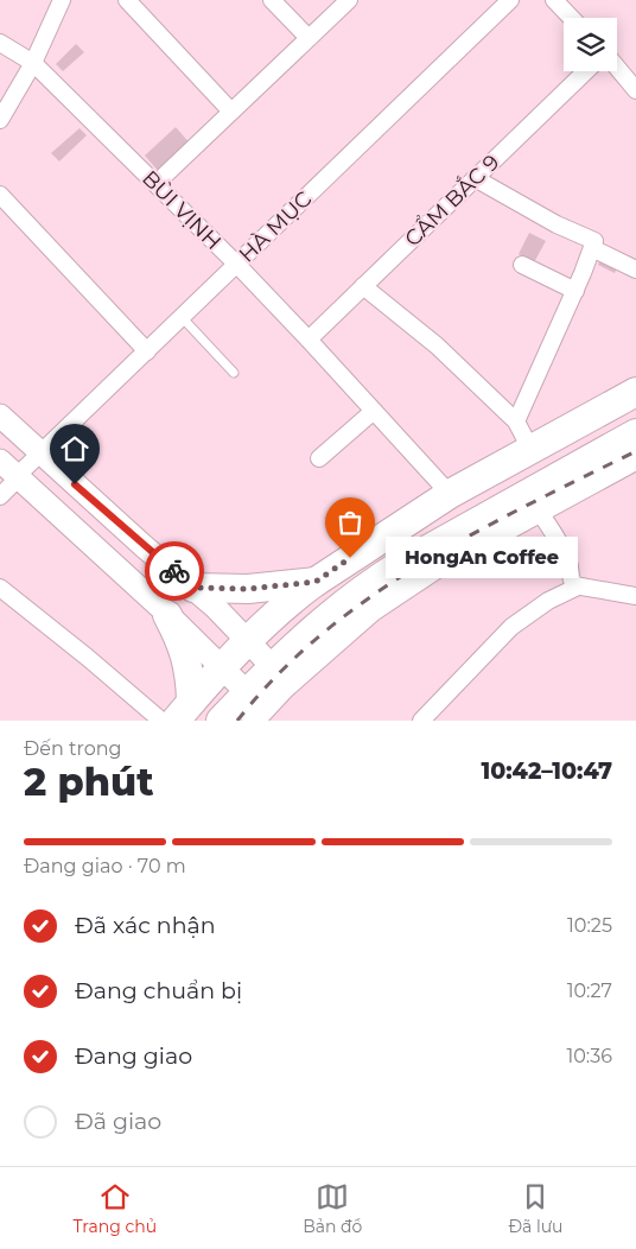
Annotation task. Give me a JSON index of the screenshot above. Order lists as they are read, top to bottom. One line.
{"streets":{"street":["CẨM BẮC 9","BÙI VỊNH","HÀ MỤC"]},"crossings":[["CẨM BẮC 9","BÙI VỊNH"],["BÙI VỊNH","HÀ MỤC"]],"places":["HongAn Coffee"],"page":{"bubble":"HongAn Coffee","heading":["2 phút","Đến trong","10:42–10:47"],"bar":"Đang giao · 70 m","list":[["Đã xác nhận","10:25"],["Đang chuẩn bị","10:27"],["Đang giao","10:36"],"Đã giao"],"tabs":["Trang chủ","Bản đồ","Đã lưu"]}}
